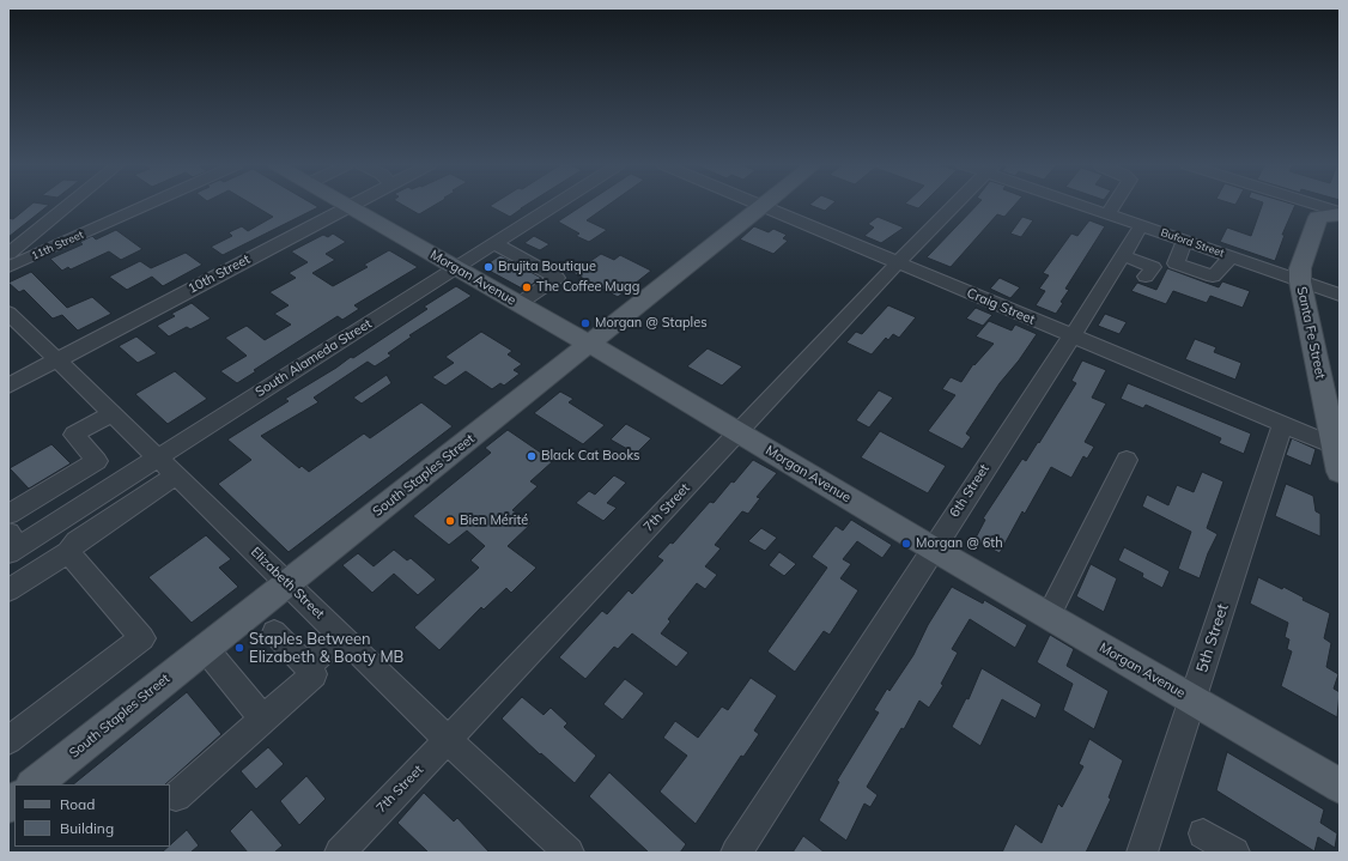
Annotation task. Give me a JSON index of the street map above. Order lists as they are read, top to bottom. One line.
{"streets":{"main road":["Morgan Avenue","Santa Fe Street","South Staples Street"],"street":["Buford Street","11th Street","10th Street","Craig Street","South Alameda Street","6th Street","7th Street","Elizabeth Street","5th Street"]},"crossings":[["Buford Street","Santa Fe Street"],["Buford Street","6th Street"],["10th Street","Morgan Avenue"],["10th Street","Elizabeth Street"],["Morgan Avenue","South Alameda Street"],["Morgan Avenue","South Staples Street"],["Morgan Avenue","6th Street"],["Morgan Avenue","7th Street"],["Morgan Avenue","5th Street"],["Craig Street","Santa Fe Street"],["Craig Street","South Staples Street"],["Craig Street","6th Street"],["Craig Street","7th Street"],["Craig Street","5th Street"],["South Alameda Street","Elizabeth Street"],["South Staples Street","Elizabeth Street"],["7th Street","Elizabeth Street"]],"places":["Brujita Boutique","The Coffee Mugg","Morgan @ Staples","Black Cat Books","Bien Mérité","Morgan @ 6th","Staples Between Elizabeth & Booty MB"],"legend":["Road","Building"]}
